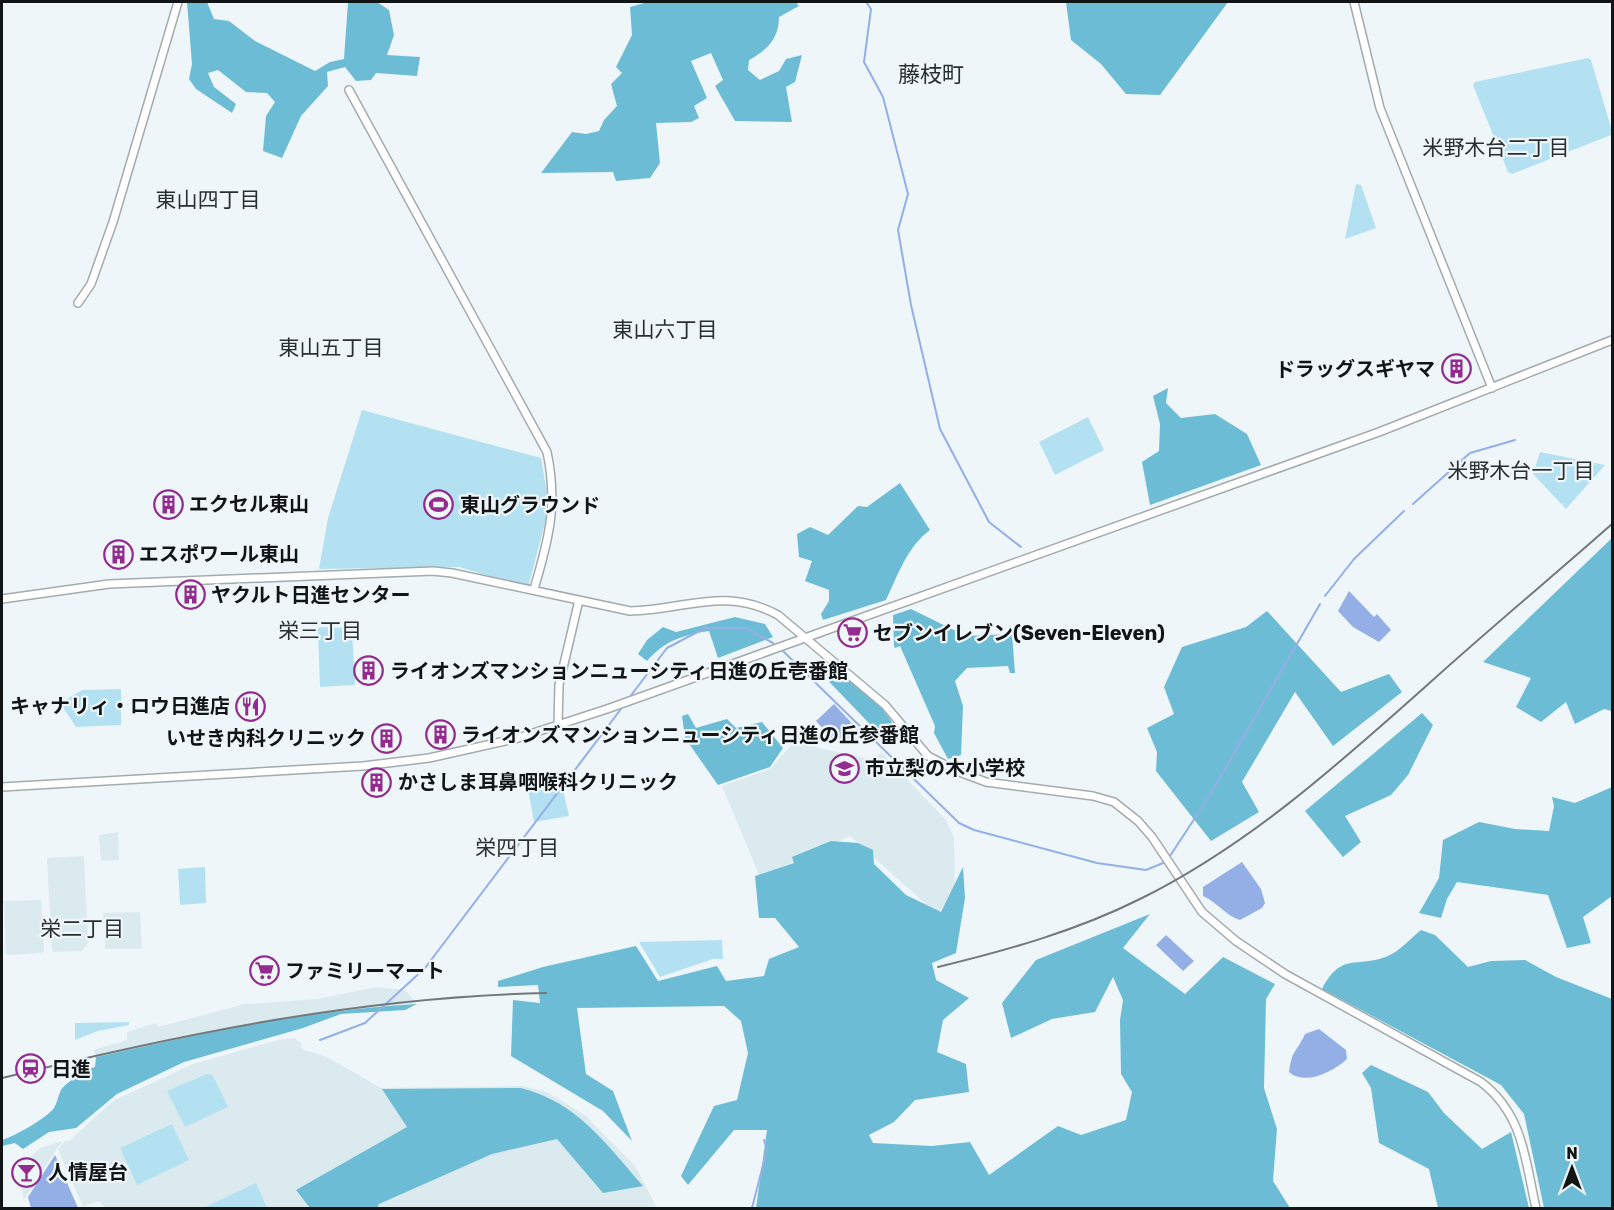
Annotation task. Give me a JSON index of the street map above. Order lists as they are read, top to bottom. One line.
{"districts":["藤枝町","米野木台二丁目","東山四丁目","東山六丁目","東山五丁目","米野木台一丁目","栄三丁目","栄四丁目","栄二丁目"],"places":{"building":["ドラッグスギヤマ","エクセル東山","エスポワール東山","ヤクルト日進センター","ライオンズマンションニューシティ日進の丘壱番館","ライオンズマンションニューシティ日進の丘参番館","いせき内科クリニック","かさしま耳鼻咽喉科クリニック"],"sports":["東山グラウンド"],"supermarket":["セブンイレブン(Seven-Eleven)","ファミリーマート"],"restaurant":["キャナリィ・ロウ日進店"],"school or university":["市立梨の木小学校"],"station":["日進"],"bar":["人情屋台"]},"north":"top"}
